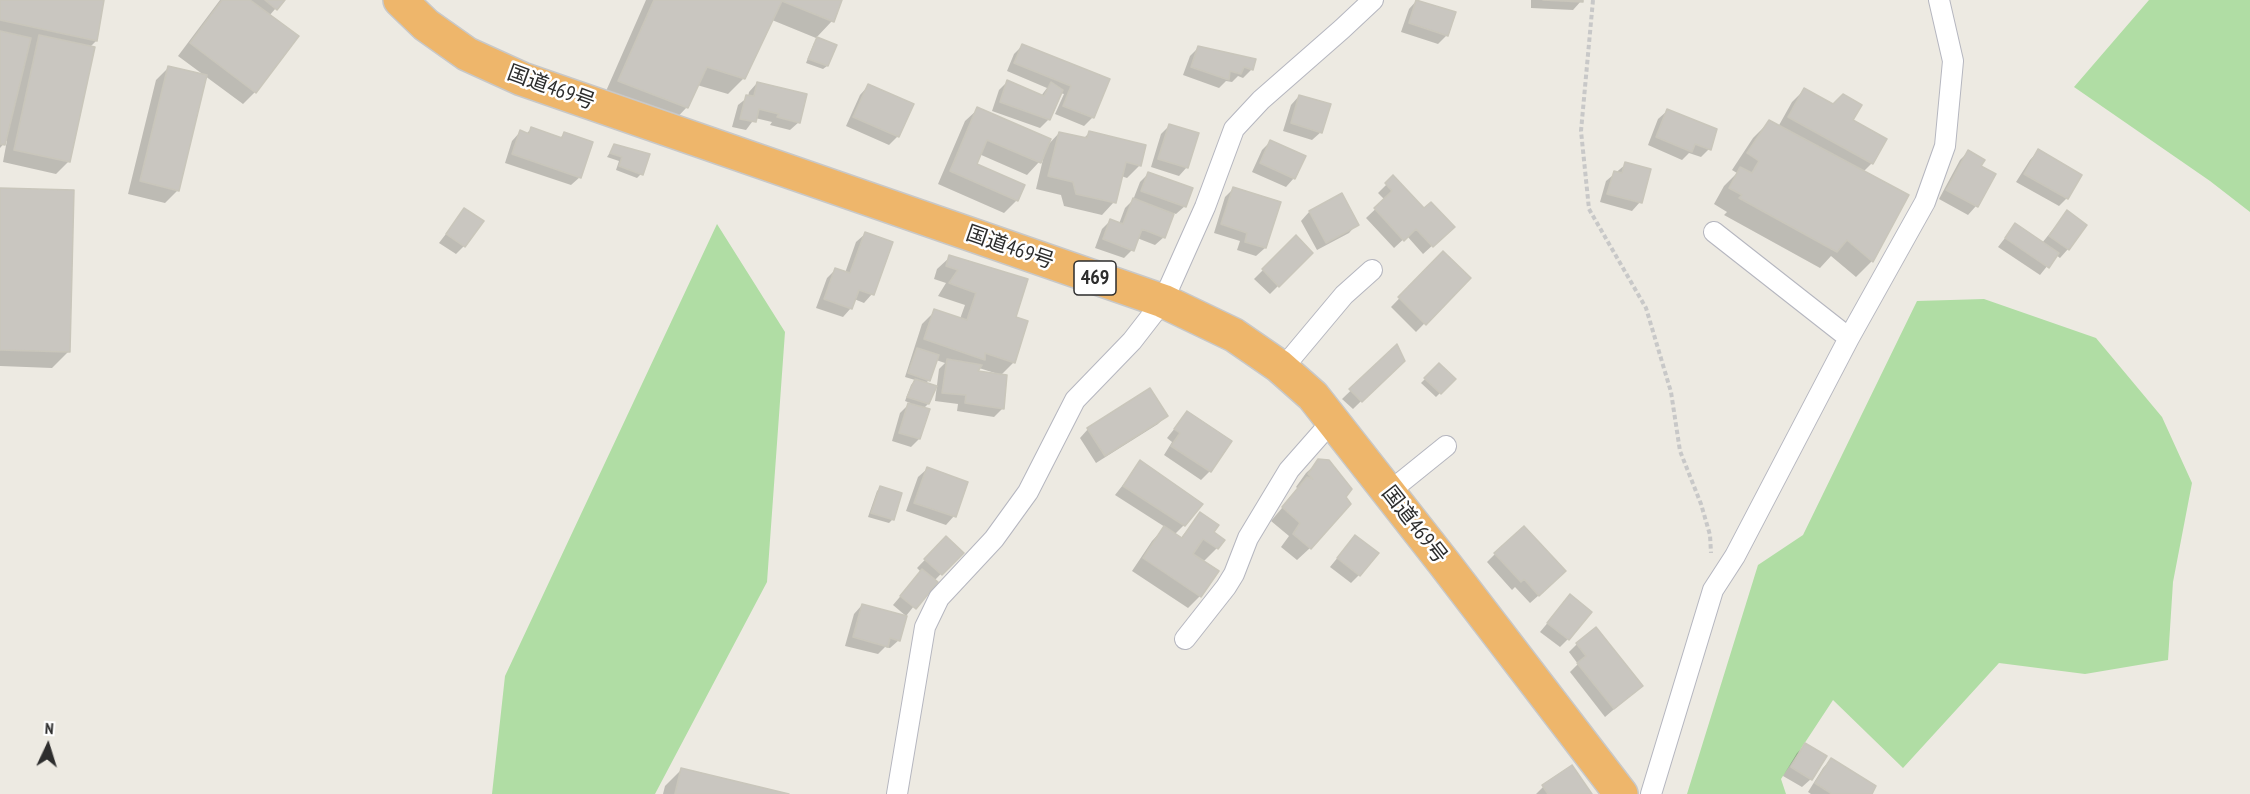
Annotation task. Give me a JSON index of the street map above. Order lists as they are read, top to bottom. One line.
{"streets":{"highway":["国道469号","469"]},"north":"top"}
